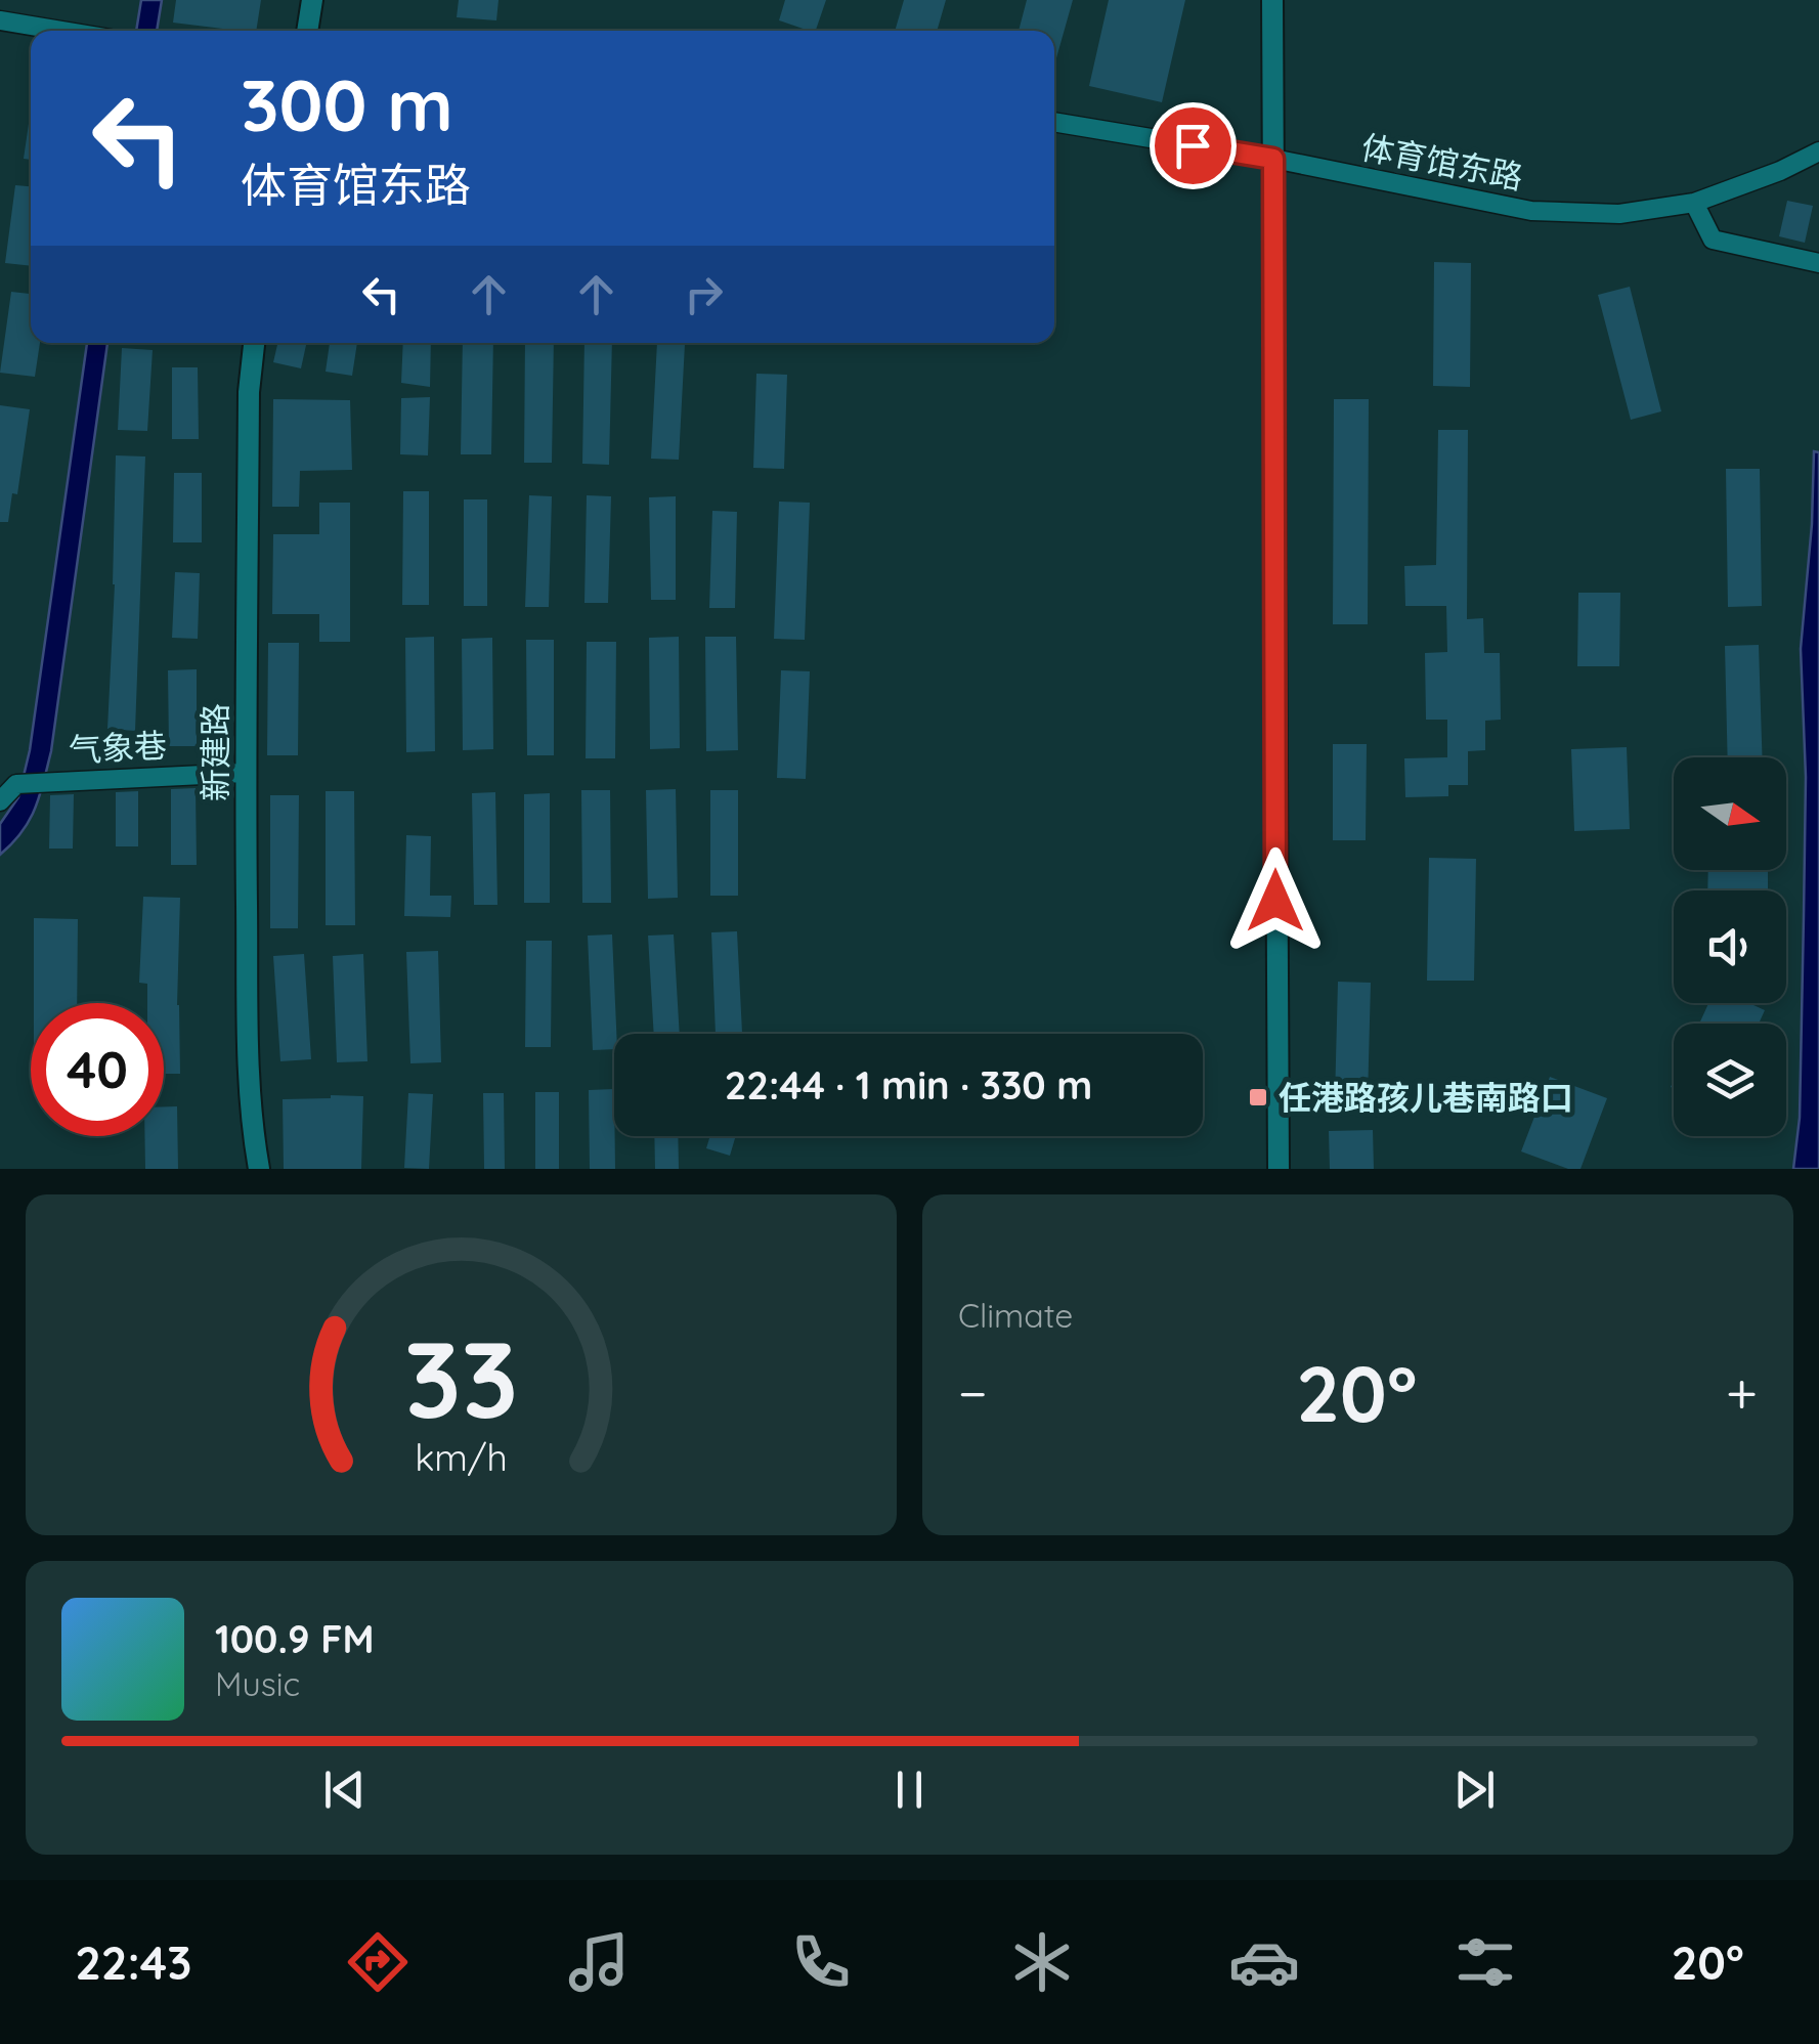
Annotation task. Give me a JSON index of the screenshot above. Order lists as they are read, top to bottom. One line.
{"streets":{"street":["体育馆东路","气象巷","新建路"]},"crossings":[["气象巷","新建路"]],"places":{"transit":["任港路孩儿巷南路口"]},"north":"right","page":{"turn":["300 m","体育馆东路"],"limit":"40","trip":"22:44 · 1 min · 330 m","tile":"Climate","heat":["−","20°","+"],"song":["100.9 FM","Music"],"tabs":["22:43","20°"],"gauge":["33","km/h"]}}
